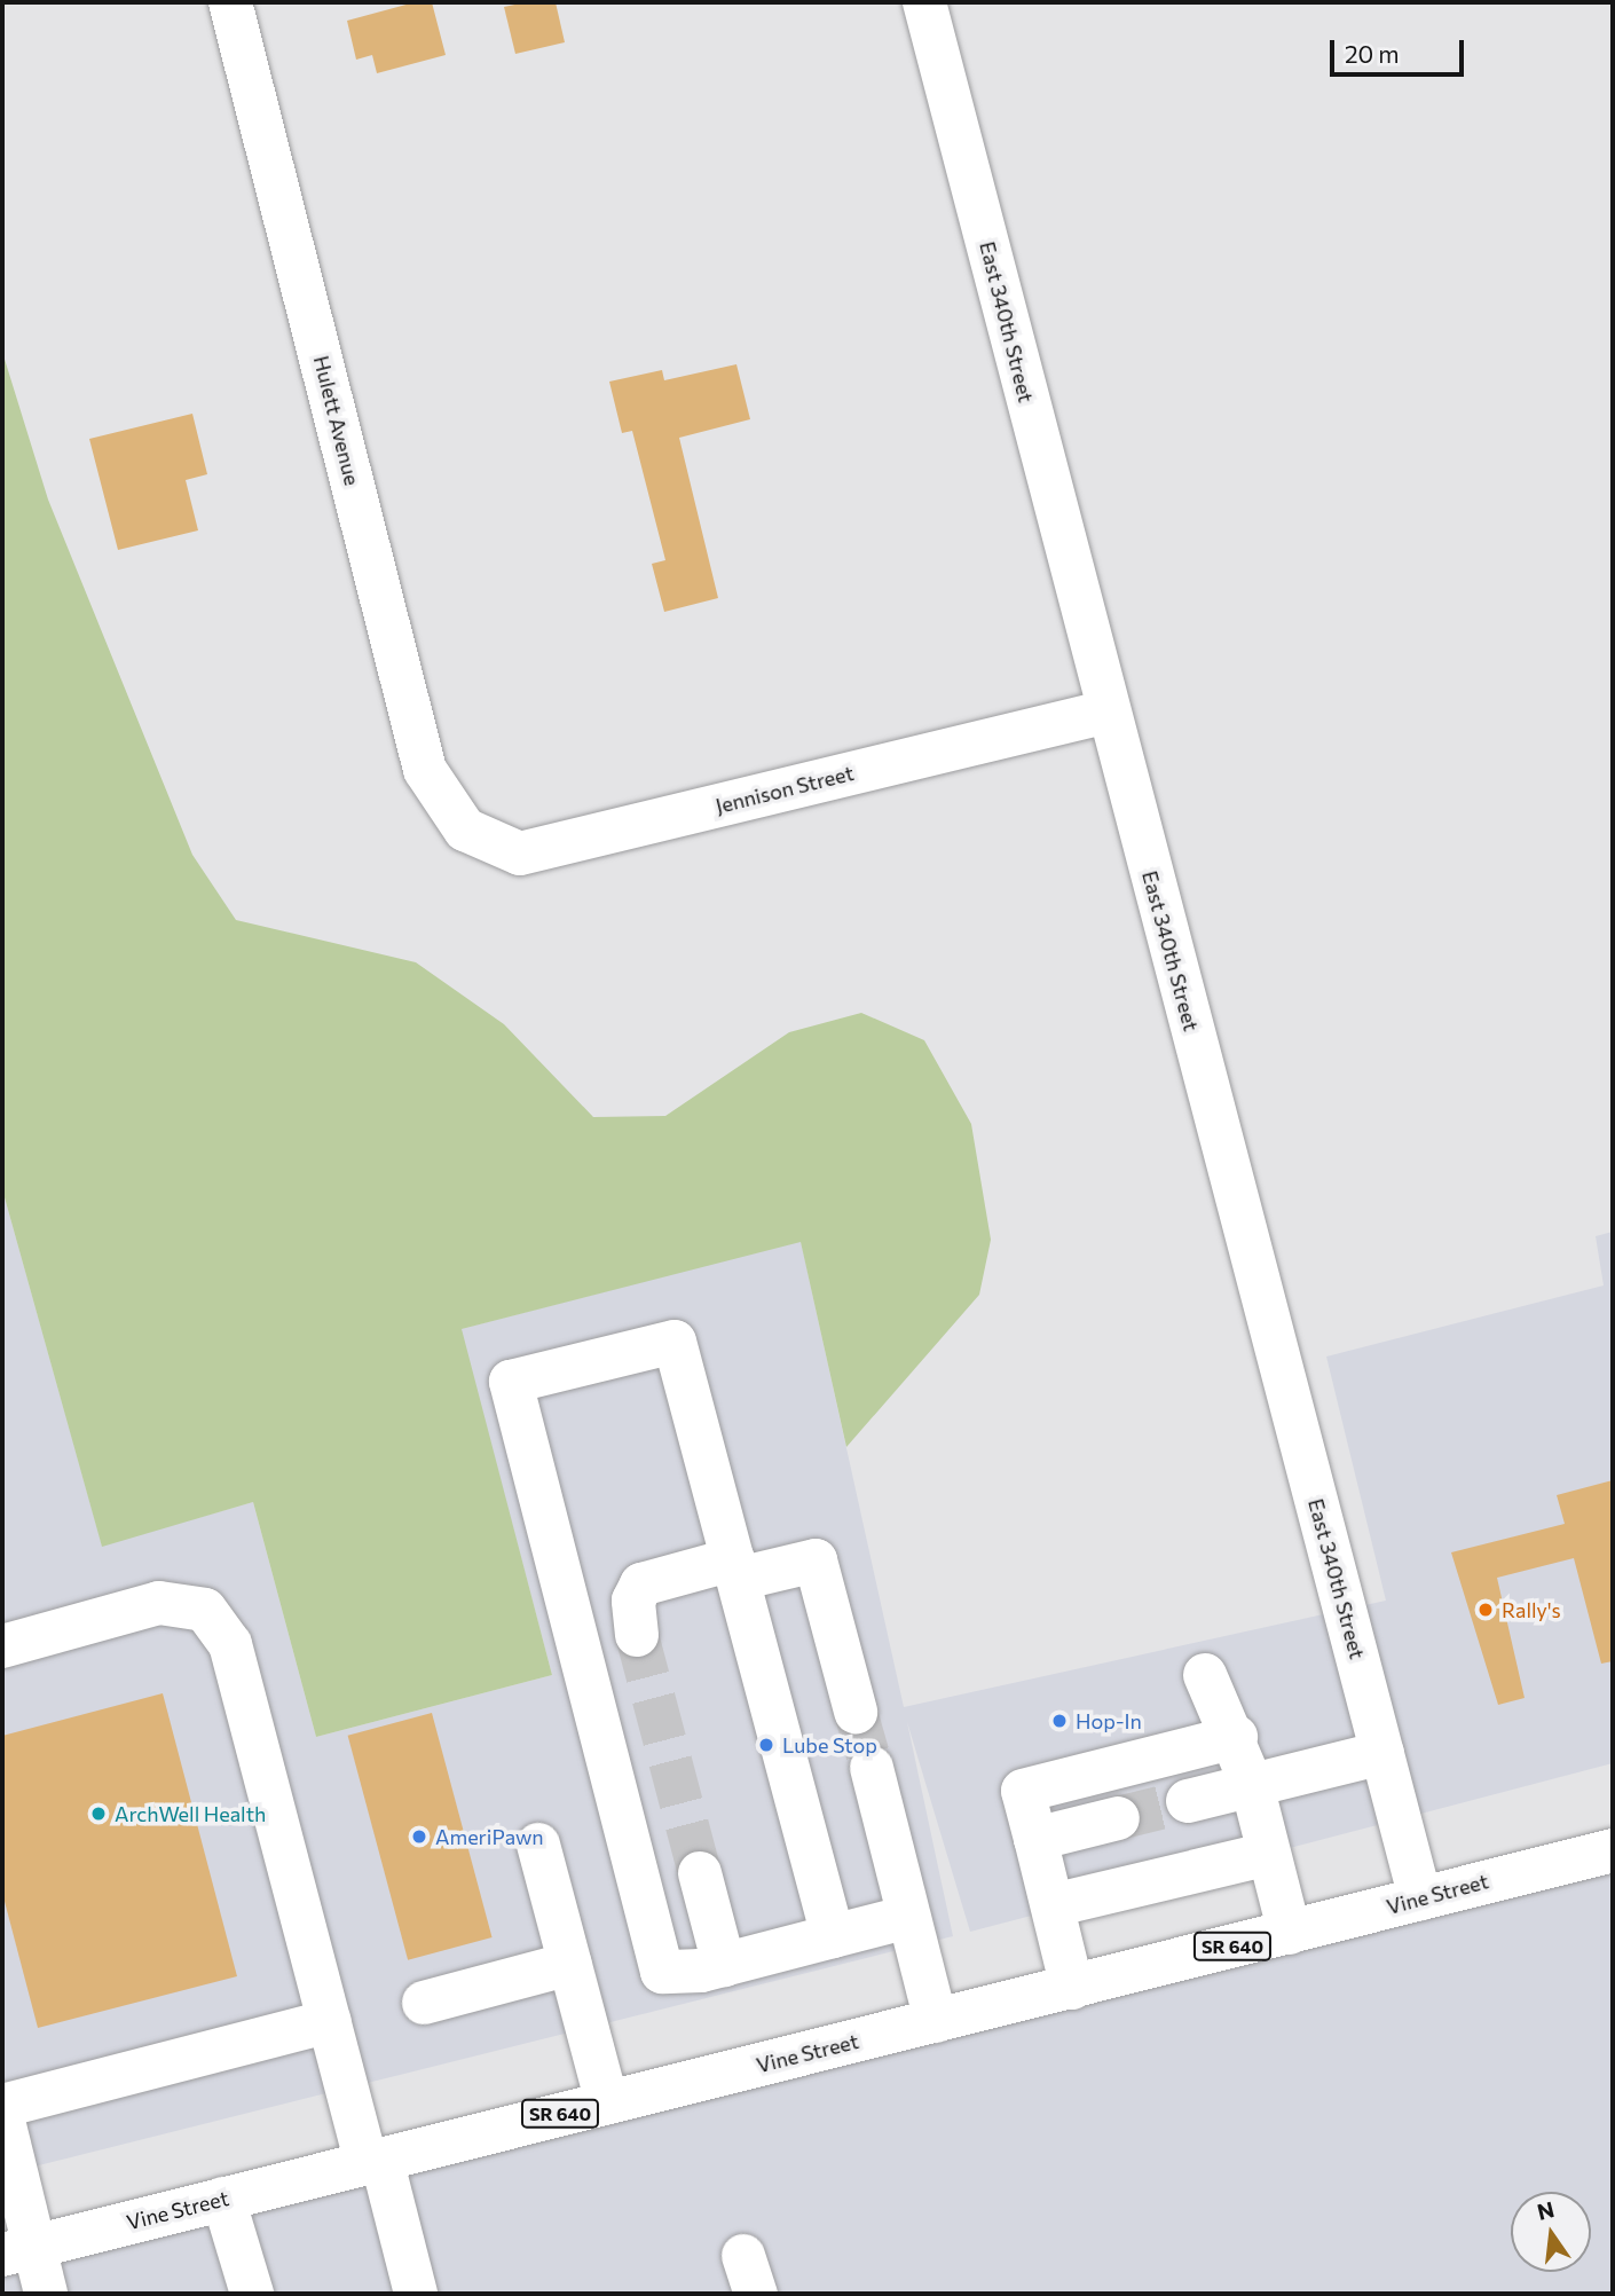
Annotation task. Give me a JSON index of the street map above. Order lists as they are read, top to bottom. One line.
{"streets":{"street":["East 340th Street","Hulett Avenue","Jennison Street","Vine Street","SR 640"]},"crossings":[["East 340th Street","Jennison Street"],["East 340th Street","Vine Street"],["Hulett Avenue","Jennison Street"]],"places":["Rally's","Hop-In","Lube Stop","ArchWell Health","AmeriPawn"],"scale_bar":"20 m","north":"top"}
